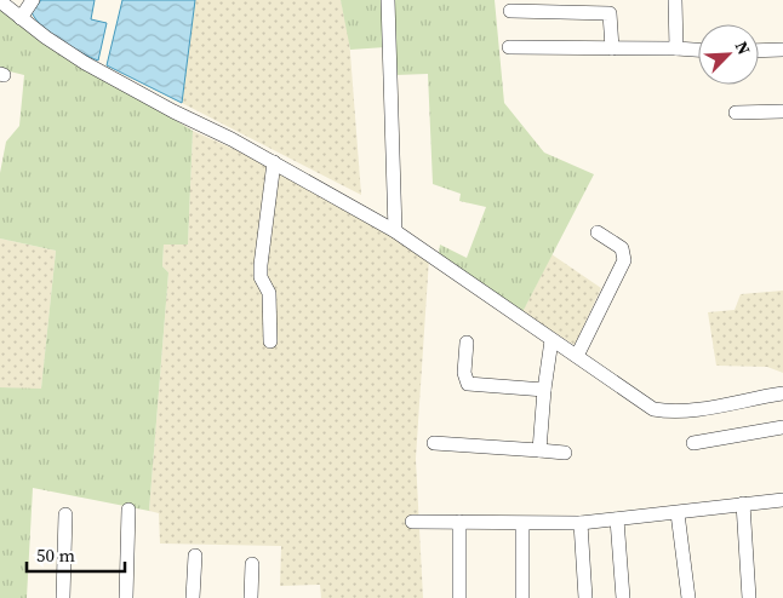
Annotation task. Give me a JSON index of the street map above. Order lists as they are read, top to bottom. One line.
{"scale_bar":"50 m","north":"top right"}
